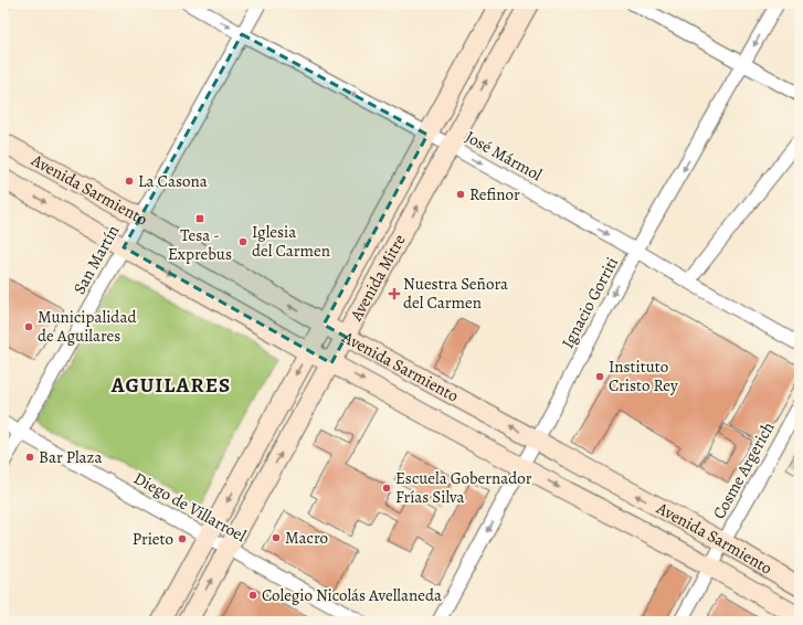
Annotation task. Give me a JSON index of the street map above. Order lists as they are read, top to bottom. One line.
{"streets":{"main road":["Avenida Sarmiento","Avenida Mitre"],"street":["José Mármol","San Martín","Ignacio Gorriti","Cosme Argerich","Diego de Villarroel"]},"crossings":[["José Mármol","San Martín"],["José Mármol","Avenida Mitre"],["José Mármol","Ignacio Gorriti"],["Avenida Sarmiento","San Martín"],["Avenida Sarmiento","Avenida Mitre"],["Avenida Sarmiento","Ignacio Gorriti"],["Avenida Sarmiento","Cosme Argerich"],["San Martín","Diego de Villarroel"],["Avenida Mitre","Diego de Villarroel"]],"one_way":["José Mármol","Ignacio Gorriti"],"districts":["AGUILARES"],"places":{"other":["La Casona","Refinor","Iglesia del Carmen","Municipalidad de Aguilares","Instituto Cristo Rey","Bar Plaza","Escuela Gobernador Frías Silva","Macro","Prieto","Colegio Nicolás Avellaneda"],"transit":["Tesa - Exprebus"],"health":["Nuestra Señora del Carmen"]}}
